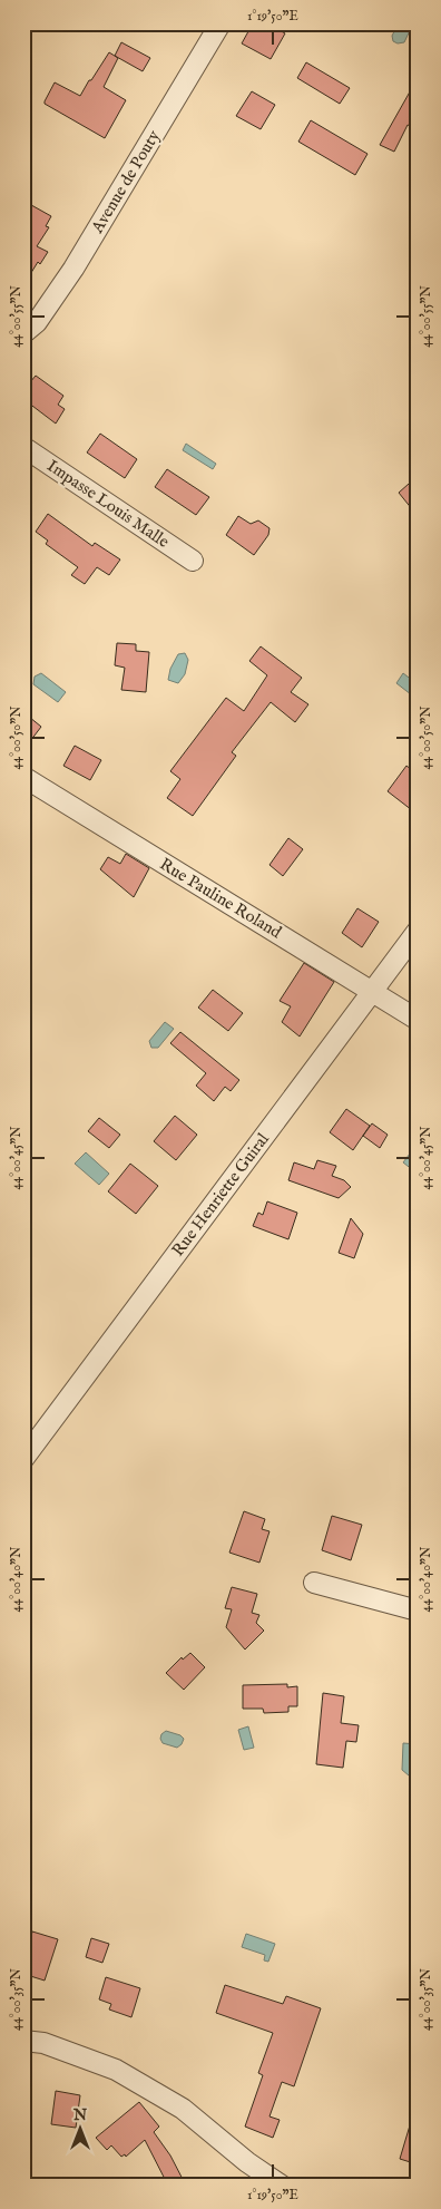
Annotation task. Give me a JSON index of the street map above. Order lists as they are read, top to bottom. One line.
{"streets":{"street":["Avenue de Pouty","Impasse Louis Malle","Rue Pauline Roland","Rue Henriette Guiral"]},"crossings":[["Rue Pauline Roland","Rue Henriette Guiral"]],"north":"top","coordinates":["1°19'50\"E","44°00'55\"N","44°00'50\"N","44°00'45\"N","44°00'40\"N","44°00'35\"N"]}
